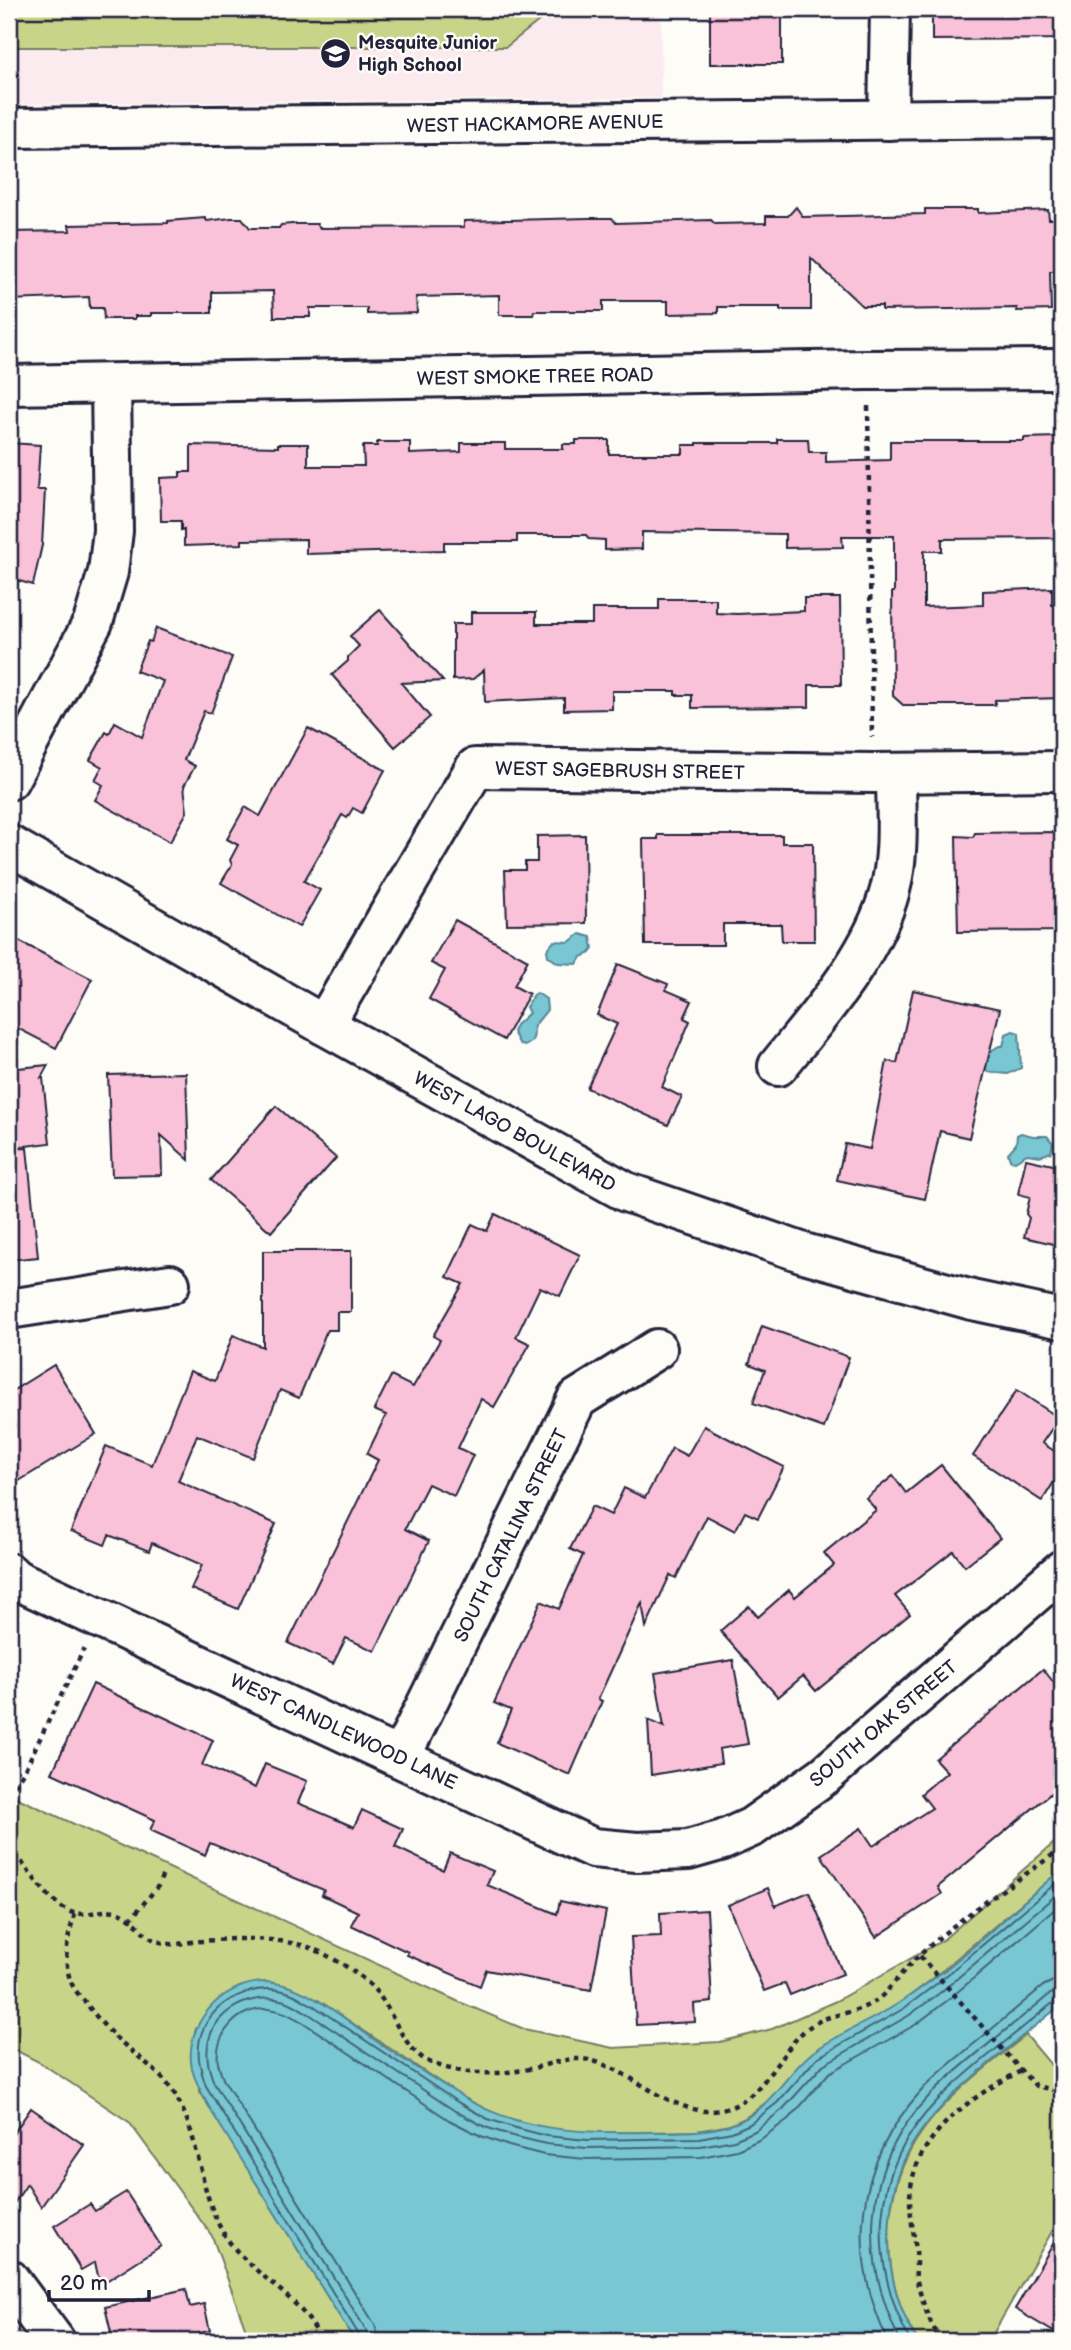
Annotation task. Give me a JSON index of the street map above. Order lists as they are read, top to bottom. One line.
{"streets":{"street":["WEST HACKAMORE AVENUE","WEST SMOKE TREE ROAD","WEST SAGEBRUSH STREET","WEST LAGO BOULEVARD","SOUTH CATALINA STREET","SOUTH OAK STREET","WEST CANDLEWOOD LANE"]},"crossings":[["WEST SAGEBRUSH STREET","WEST LAGO BOULEVARD"],["SOUTH CATALINA STREET","WEST CANDLEWOOD LANE"],["SOUTH OAK STREET","WEST CANDLEWOOD LANE"]],"places":{"school or university":["Mesquite Junior High School"]},"scale_bar":"20 m"}
